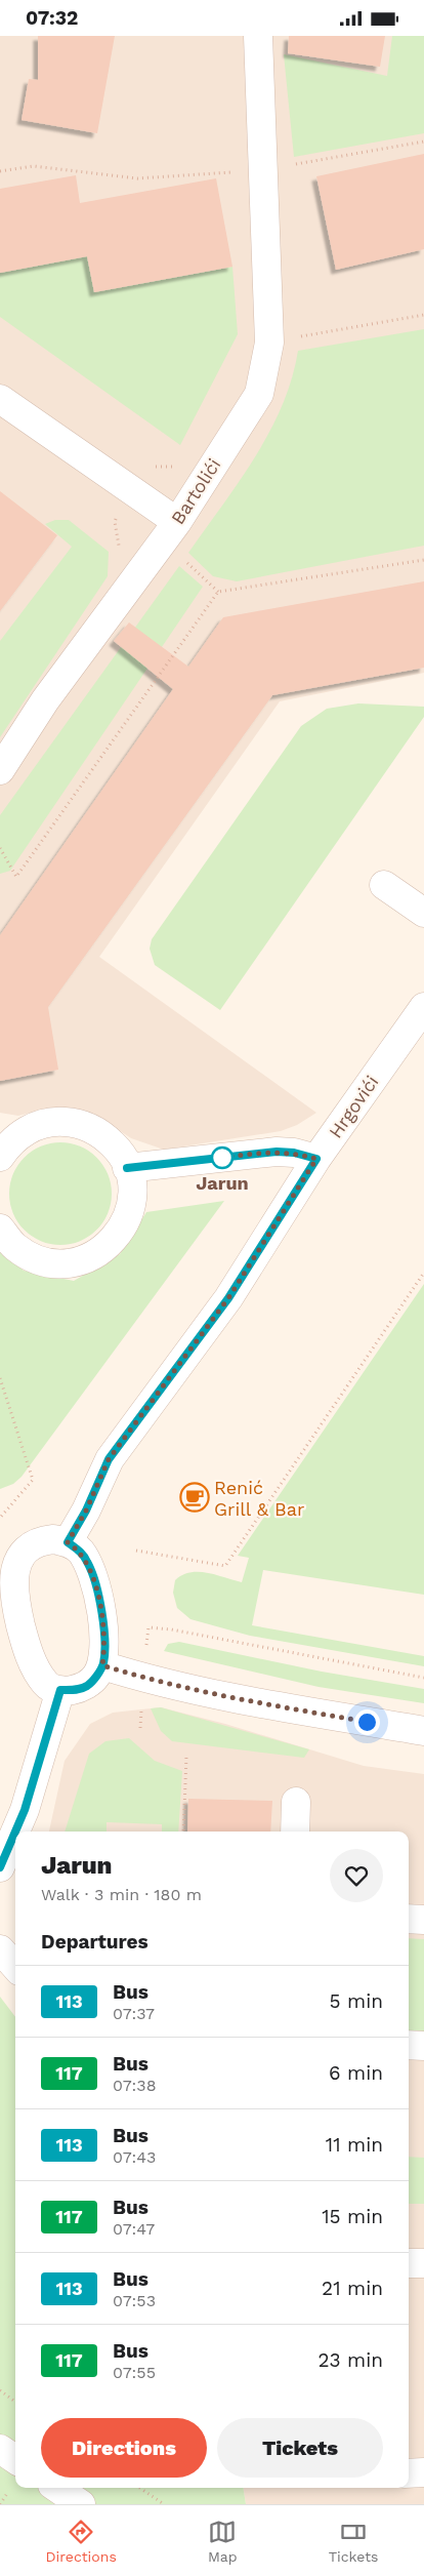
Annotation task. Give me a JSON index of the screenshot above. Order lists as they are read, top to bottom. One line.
{"streets":{"street":["Bartolići","Hrgovići"]},"places":{"other":["Jarun"],"cafe":["Renić Grill & Bar"]},"lines":["bus line 113"],"page":{"status":"07:32","heading":[["Jarun","Walk · 3 min · 180 m"],"Departures"],"list":[{"mark":"113","name":"Bus","note":"07:37","value":"5 min"},{"mark":"117","name":"Bus","note":"07:38","value":"6 min"},{"mark":"113","name":"Bus","note":"07:43","value":"11 min"},{"mark":"117","name":"Bus","note":"07:47","value":"15 min"},{"mark":"113","name":"Bus","note":"07:53","value":"21 min"},{"mark":"117","name":"Bus","note":"07:55","value":"23 min"}],"buttons":["Directions","Tickets"],"tabs":["Directions","Map","Tickets"]}}
